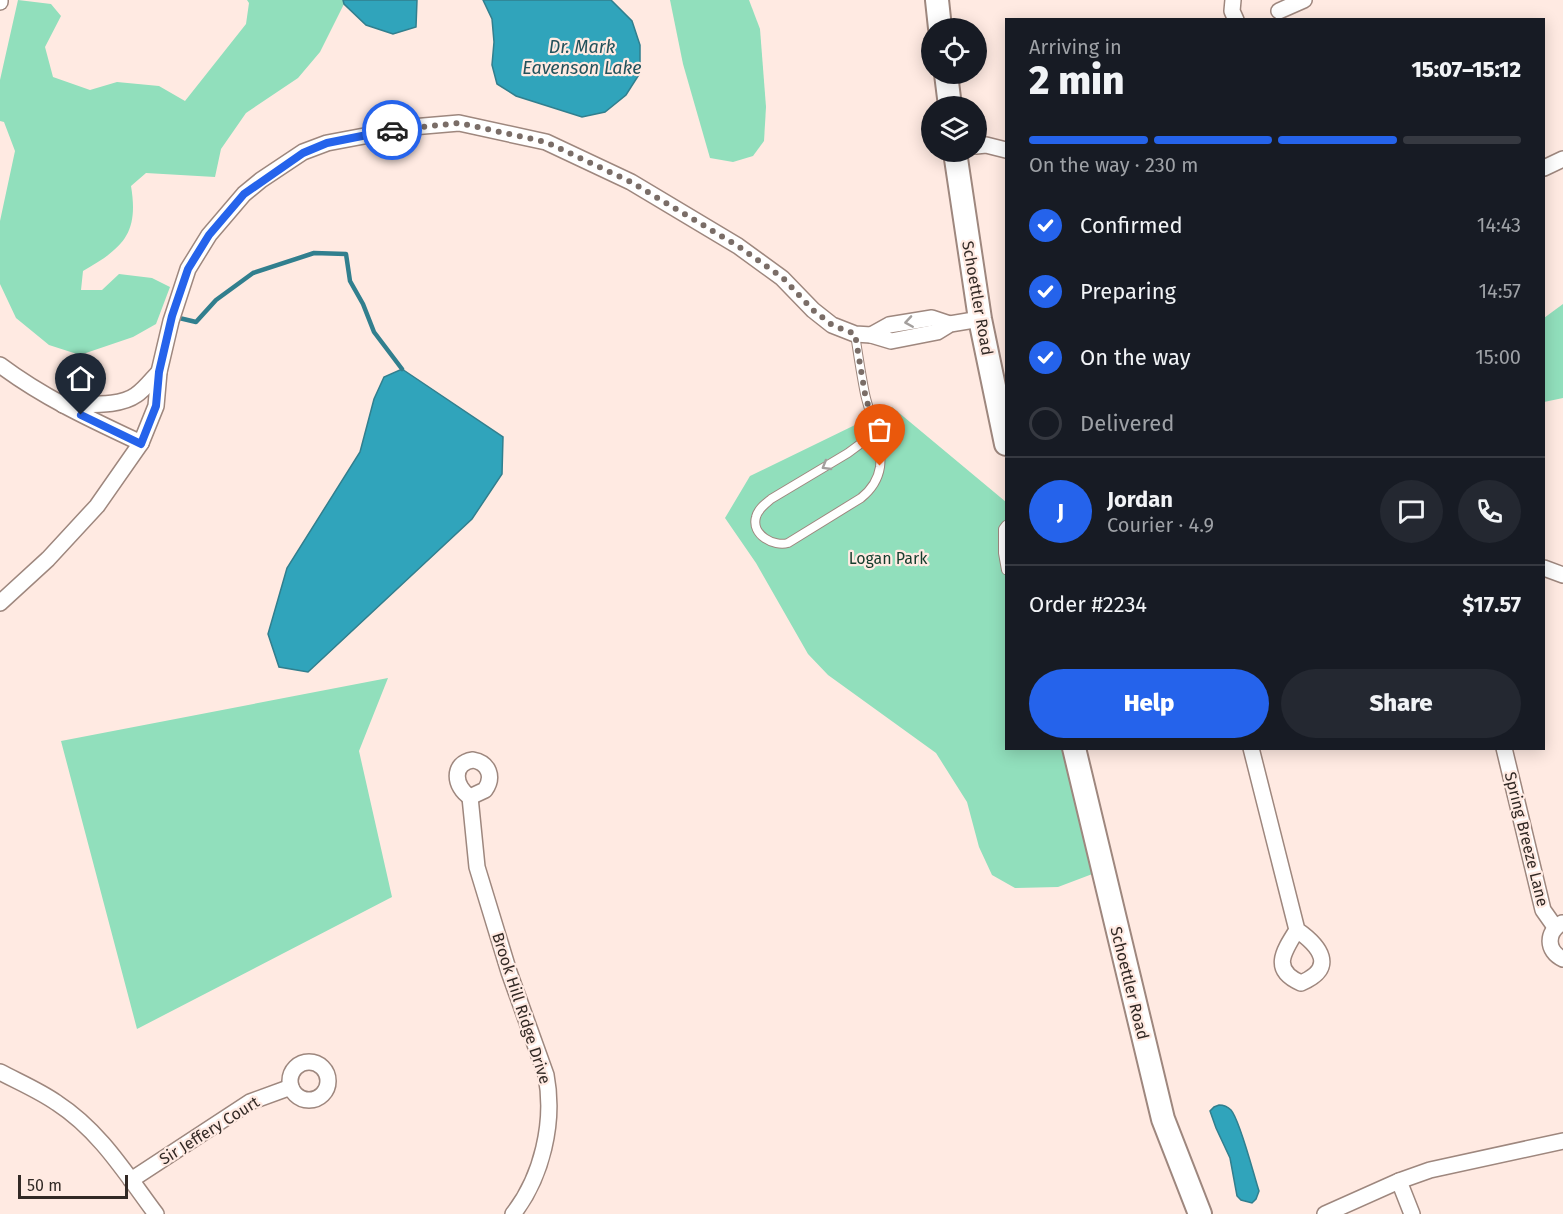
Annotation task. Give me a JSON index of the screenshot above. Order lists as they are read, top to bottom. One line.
{"streets":{"street":["Schoettler Road","Spring Breeze Lane","Brook Hill Ridge Drive","Sir Jeffery Court"]},"water":["Dr. Mark Eavenson Lake"],"parks":["Logan Park"],"scale_bar":"50 m","page":{"heading":["2 min","Arriving in","15:07–15:12"],"panel":["Jordan","Courier · 4.9","Order #2234","$17.57"],"bar":"On the way · 230 m","list":[["Confirmed","14:43"],["Preparing","14:57"],["On the way","15:00"],"Delivered"],"round":"J","buttons":["Help","Share"],"scale":"50 m"}}
